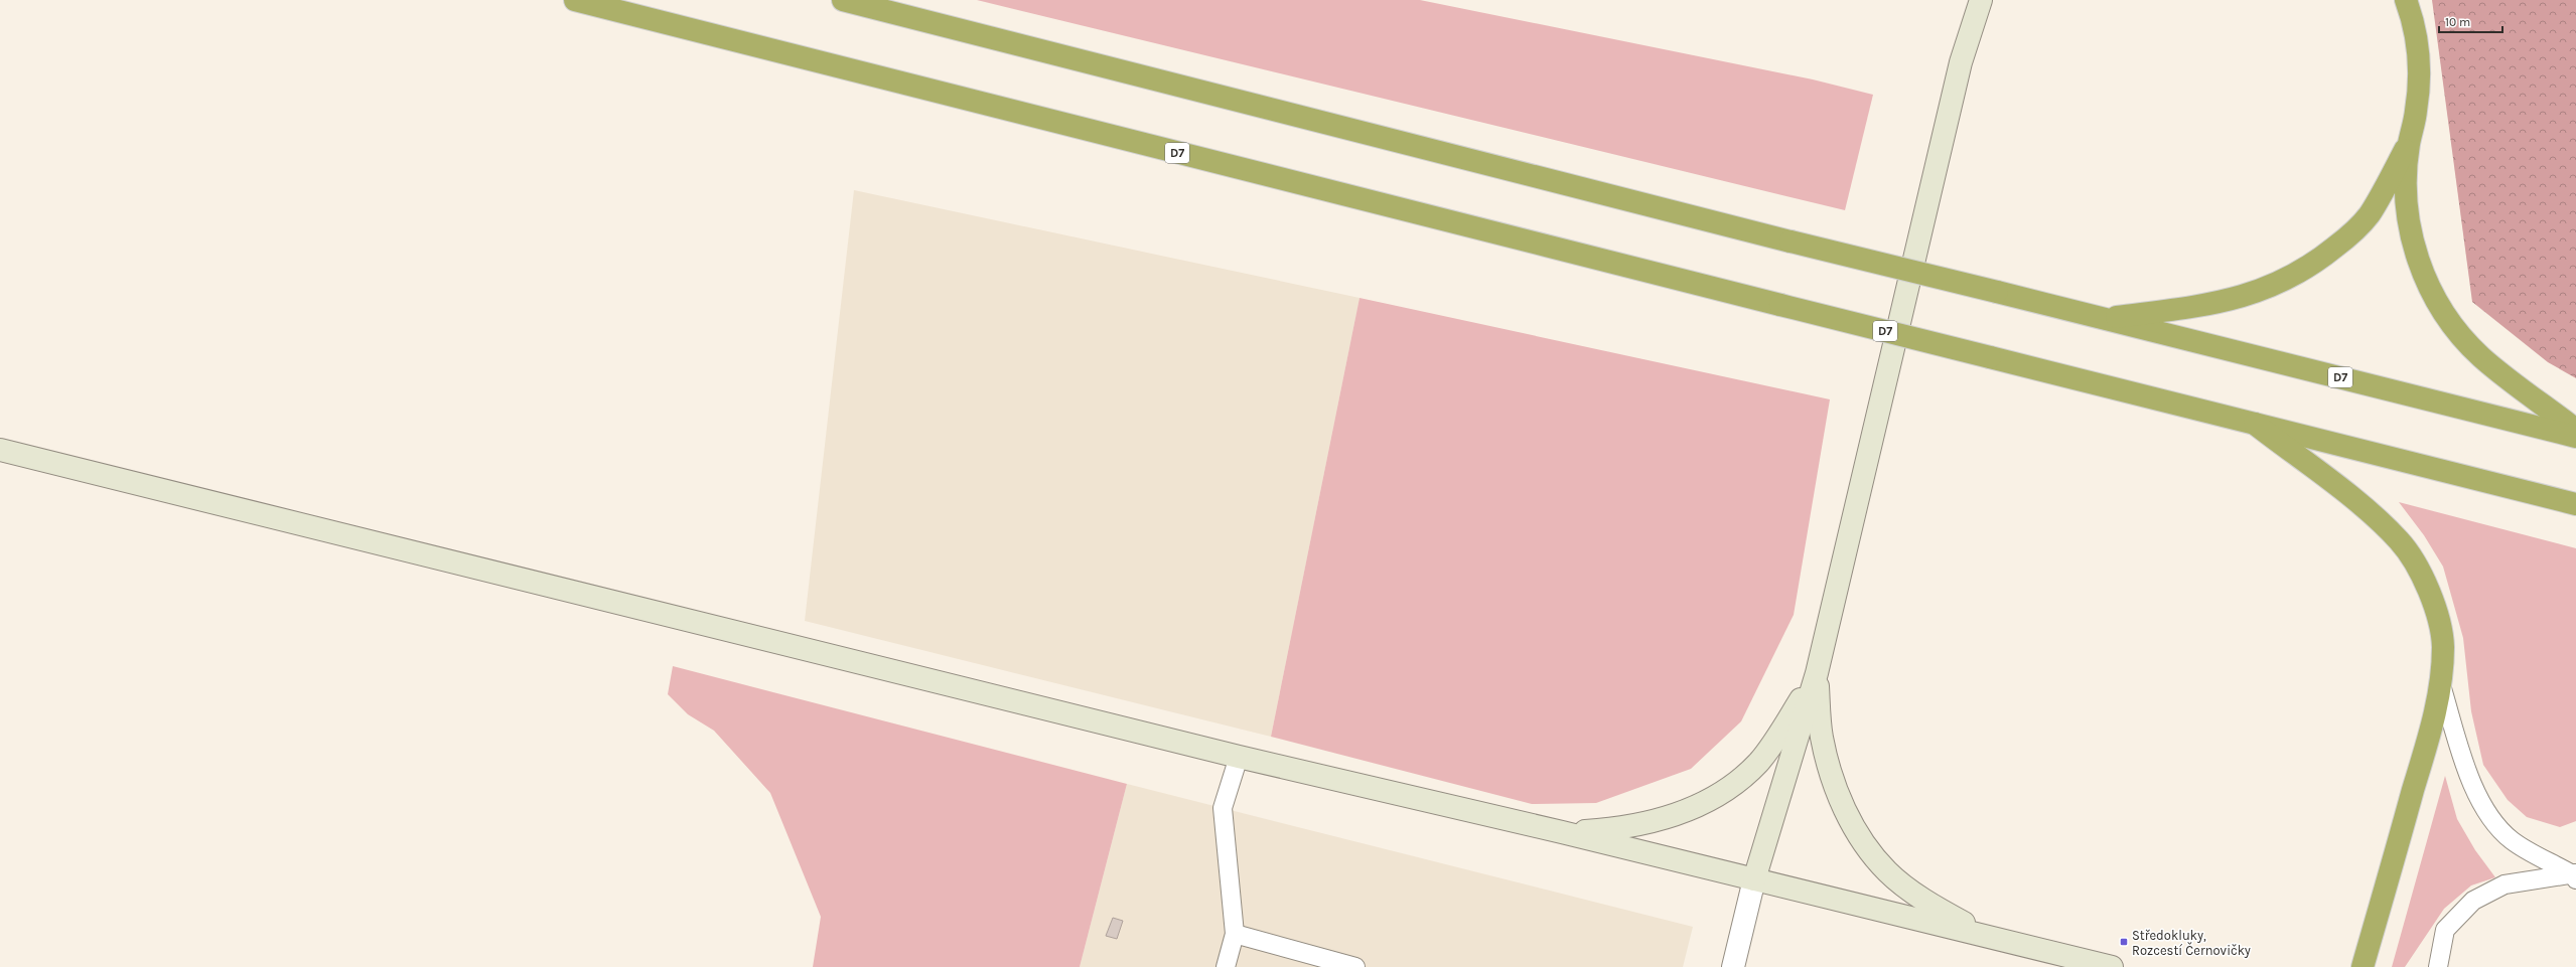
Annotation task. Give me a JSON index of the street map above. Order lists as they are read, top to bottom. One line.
{"streets":{"highway":["D7"]},"places":{"transit":["Středokluky, Rozcestí Černovičky"]},"scale_bar":"10 m"}
